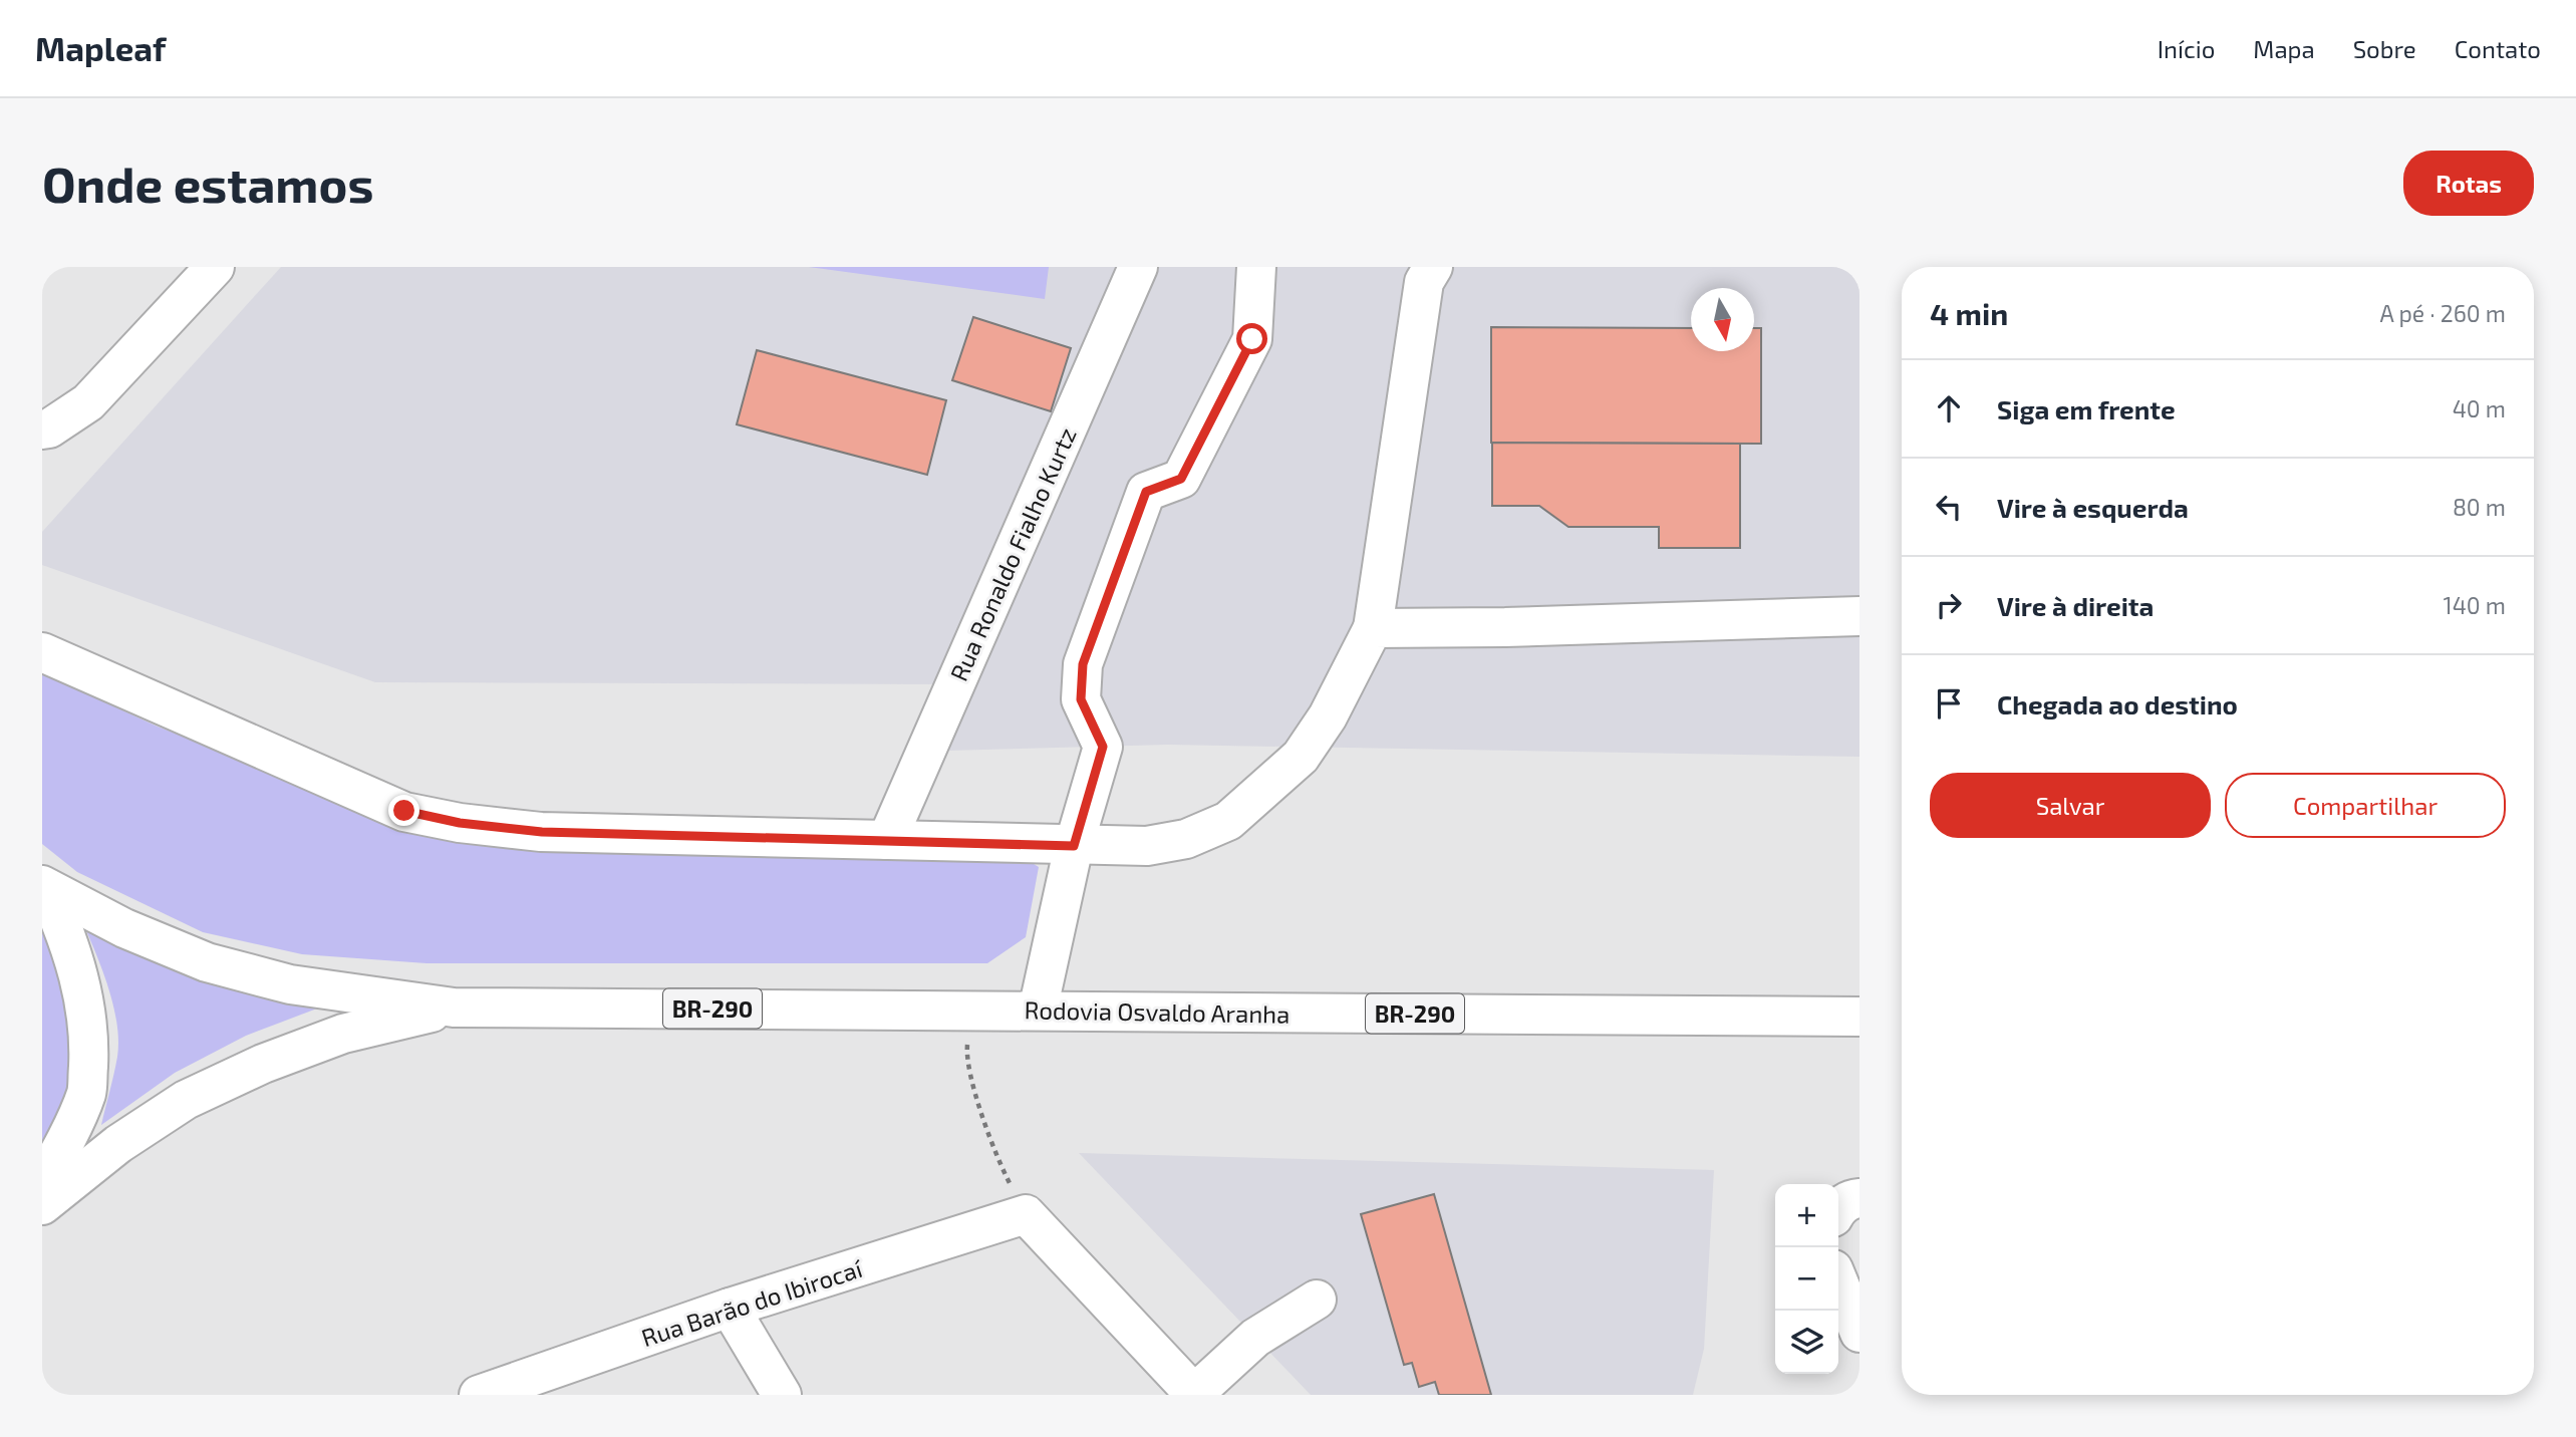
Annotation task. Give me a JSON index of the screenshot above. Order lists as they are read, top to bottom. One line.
{"streets":{"main road":["Rua Ronaldo Fialho Kurtz","BR-290","Rodovia Osvaldo Aranha","Rua Barão do Ibirocaí"]},"crossings":[["BR-290","Rodovia Osvaldo Aranha"]],"north":"bottom","page":{"header":"Mapleaf","nav":["Início","Mapa","Sobre","Contato"],"buttons":["Rotas",["Salvar","Compartilhar"]],"title":"Onde estamos","heading":["4 min","A pé · 260 m"],"list":[["Siga em frente","40 m"],["Vire à esquerda","80 m"],["Vire à direita","140 m"],"Chegada ao destino"],"map_buttons":["+","−"]}}
